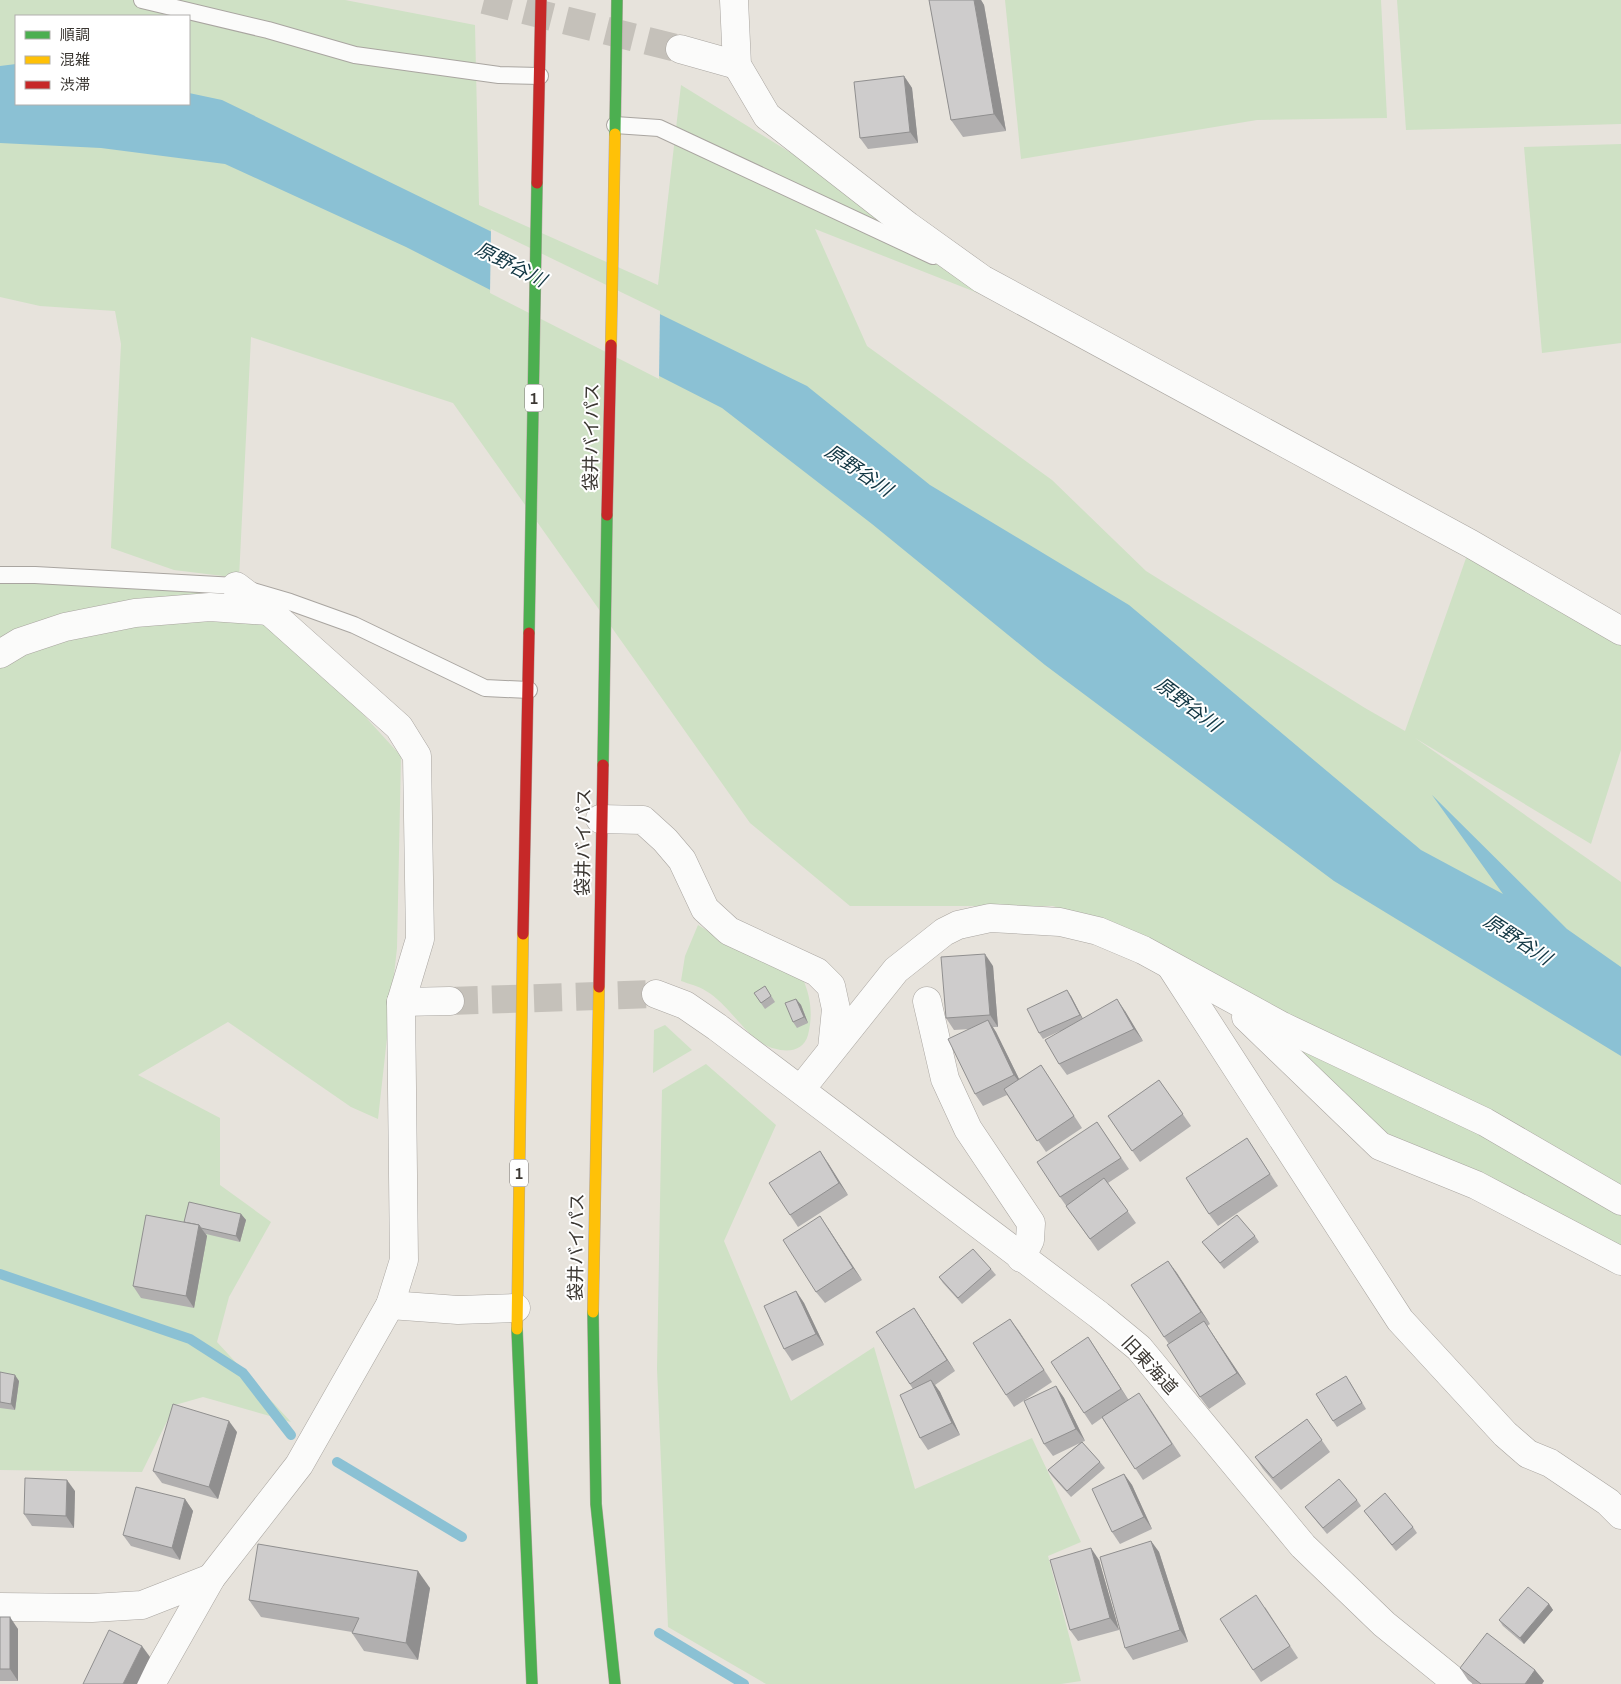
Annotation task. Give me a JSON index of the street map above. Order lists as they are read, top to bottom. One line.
{"streets":{"highway":["1","袋井バイパス"],"street":["旧東海道"]},"water":["原野谷川"],"legend":["順調","混雑","渋滞"]}
